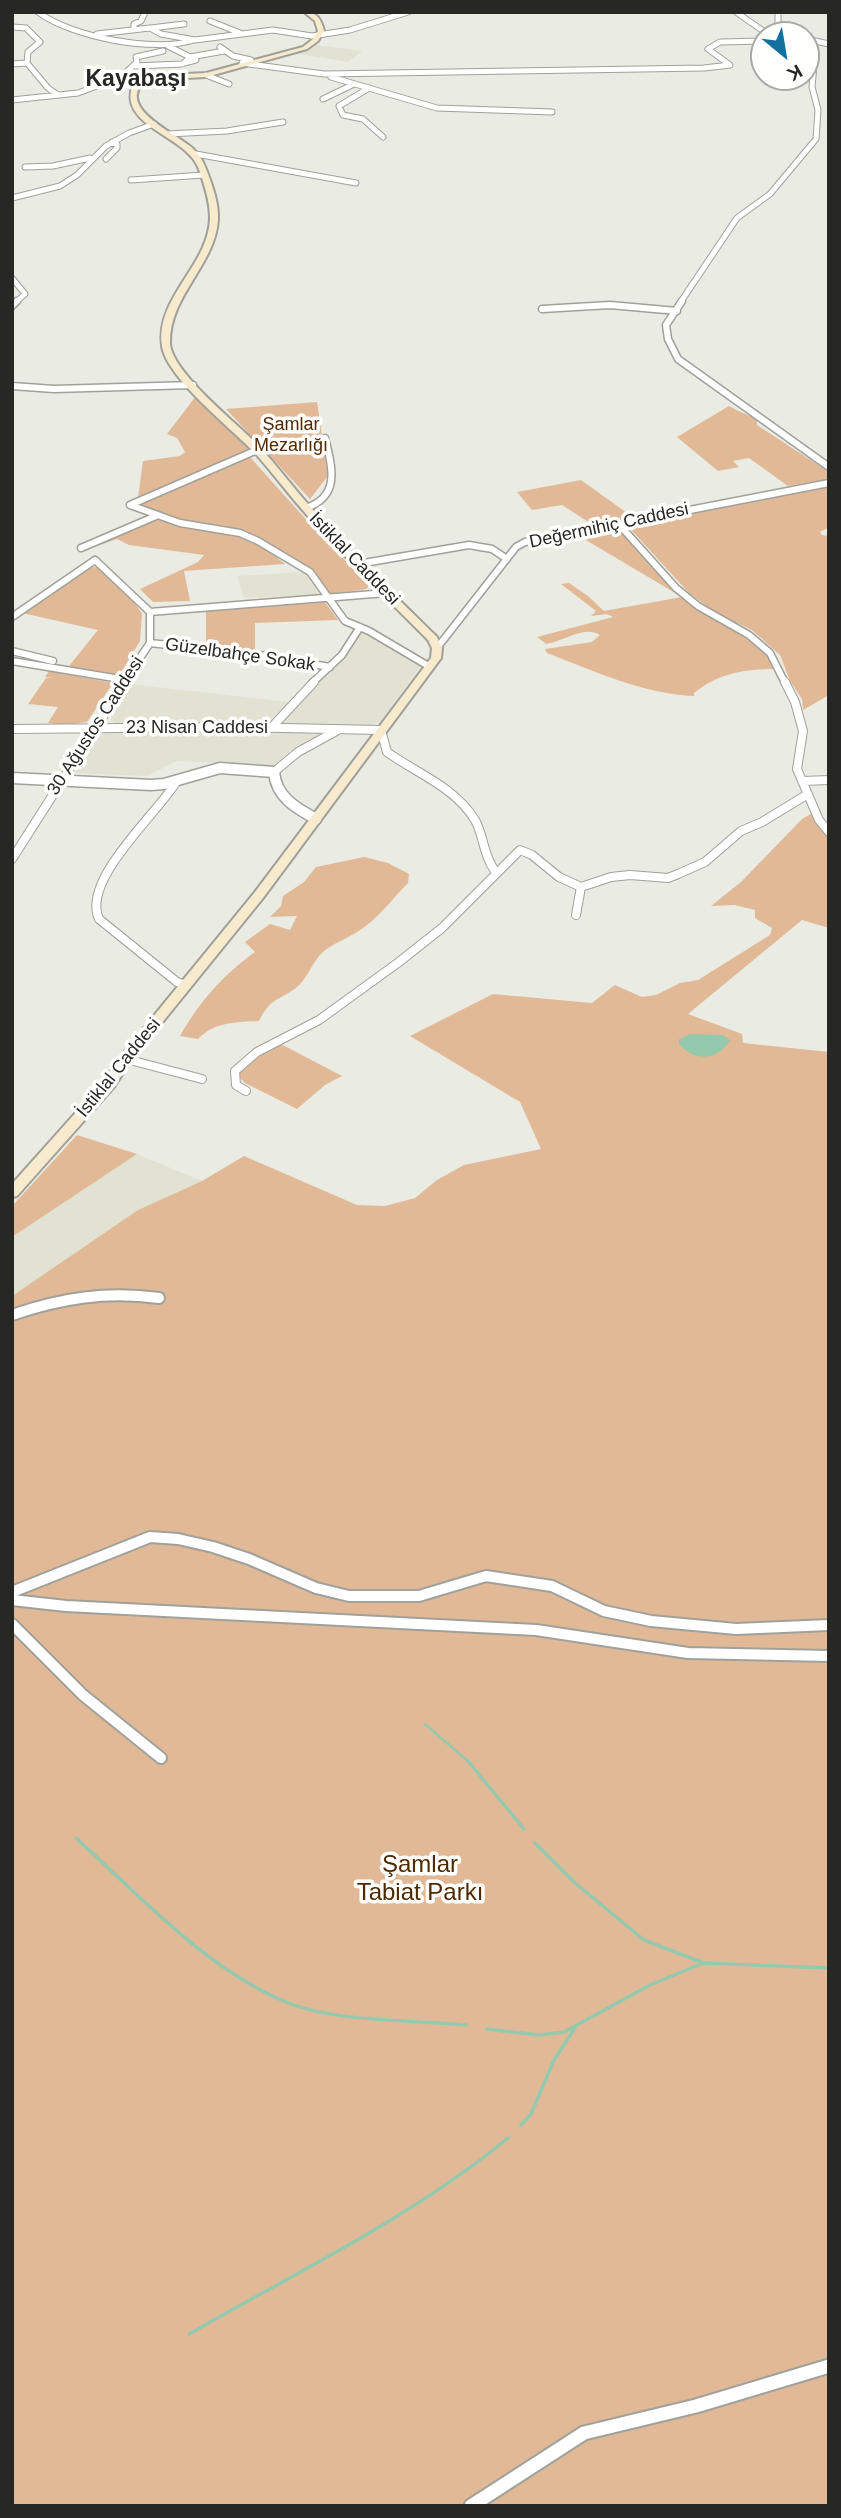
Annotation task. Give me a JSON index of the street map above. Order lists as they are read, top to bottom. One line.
{"streets":{"main road":["İstiklal Caddesi"],"street":["Değermihiç Caddesi","Güzelbahçe Sokak","30 Ağustos Caddesi","23 Nisan Caddesi"]},"crossings":[["Değermihiç Caddesi","İstiklal Caddesi"],["İstiklal Caddesi","23 Nisan Caddesi"],["Güzelbahçe Sokak","30 Ağustos Caddesi"],["30 Ağustos Caddesi","23 Nisan Caddesi"]],"districts":["Kayabaşı"],"parks":["Şamlar Mezarlığı","Şamlar Tabiat Parkı"],"north":"bottom right"}
